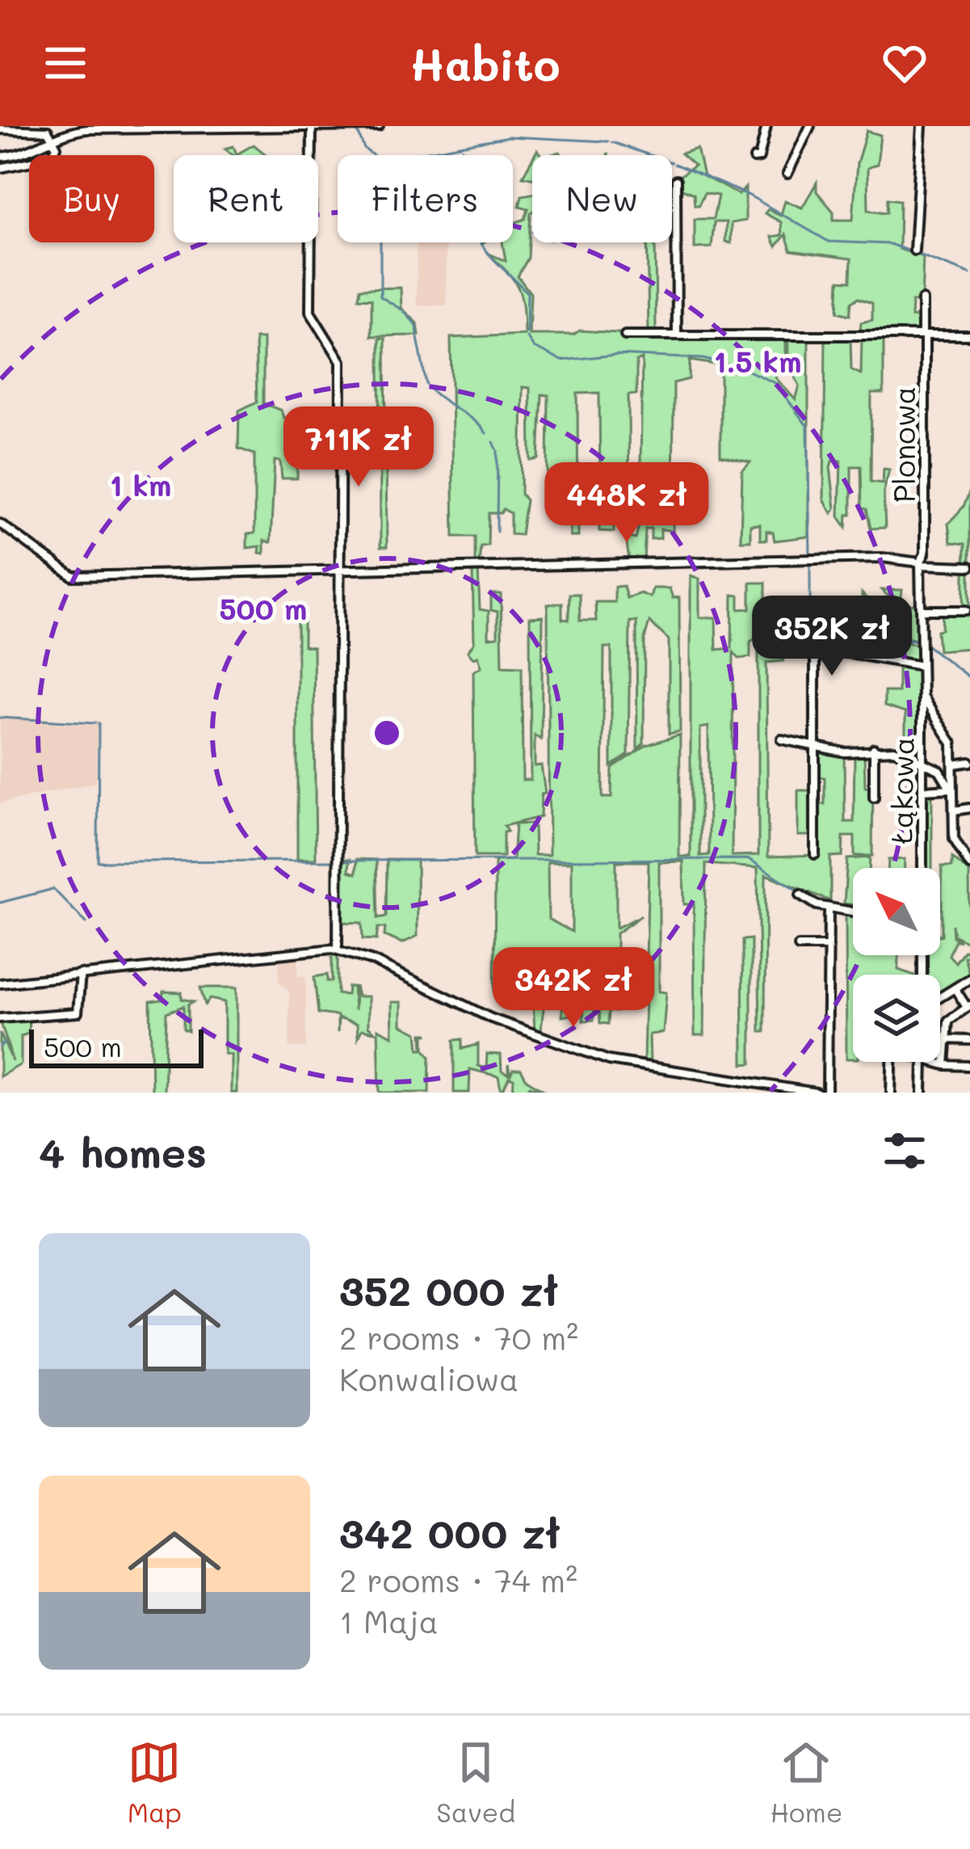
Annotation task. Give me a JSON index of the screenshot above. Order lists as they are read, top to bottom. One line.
{"streets":{"street":["Plonowa","Łąkowa"]},"crossings":[["Plonowa","Łąkowa"]],"scale_bar":"500 m","north":"top left","page":{"header":"Habito","chip":["Buy","Rent","Filters","New"],"price":["711K zł","448K zł","352K zł","342K zł"],"scale":"500 m","heading":"4 homes","list":[{"name":"352 000 zł","note":"2 rooms · 70 m² · Konwaliowa"},{"name":"342 000 zł","note":"2 rooms · 74 m² · 1 Maja"}],"tabs":["Map","Saved","Home"]},"rings":["1.5 km","1 km","500 m"]}
